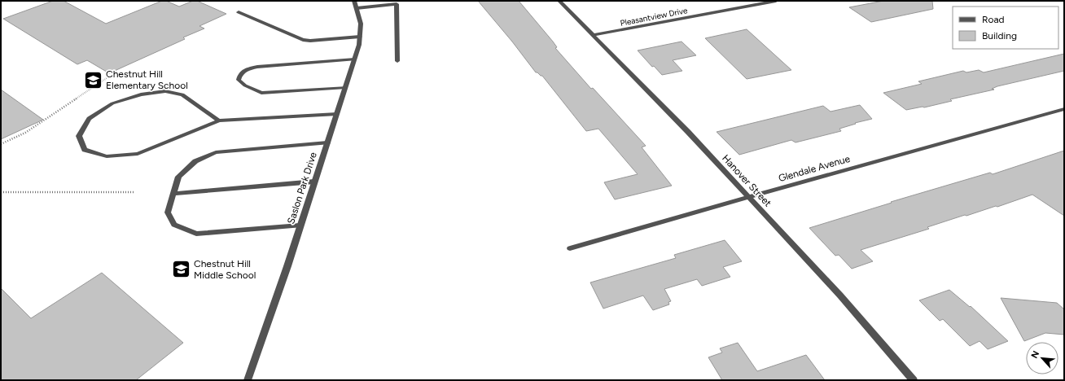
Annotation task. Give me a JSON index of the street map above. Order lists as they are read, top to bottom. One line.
{"streets":{"street":["Pleasantview Drive","Glendale Avenue","Hanover Street","Saslon Park Drive"]},"crossings":[["Pleasantview Drive","Hanover Street"],["Glendale Avenue","Hanover Street"]],"places":{"school or university":["Chestnut Hill Elementary School","Chestnut Hill Middle School"]},"legend":["Road","Building"],"north":"top left"}
